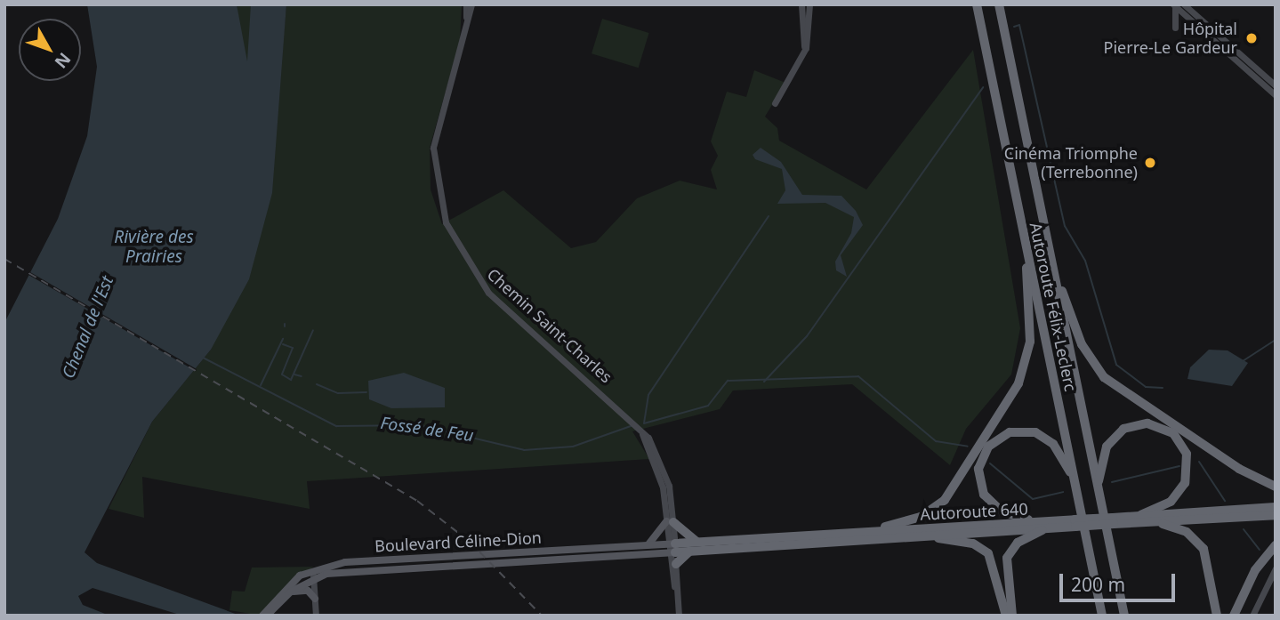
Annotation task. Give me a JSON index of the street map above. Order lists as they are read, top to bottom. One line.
{"streets":{"highway":["Autoroute Félix-Leclerc","Autoroute 640"],"main road":["Chemin Saint-Charles","Boulevard Céline-Dion"]},"crossings":[["Chemin Saint-Charles","Autoroute 640"],["Chemin Saint-Charles","Boulevard Céline-Dion"],["Autoroute 640","Boulevard Céline-Dion"]],"water":["Rivière des Prairies","Chenal de l'Est","Fossé de Feu"],"places":["Hôpital Pierre-Le Gardeur","Cinéma Triomphe (Terrebonne)"],"scale_bar":"200 m","north":"bottom right"}
